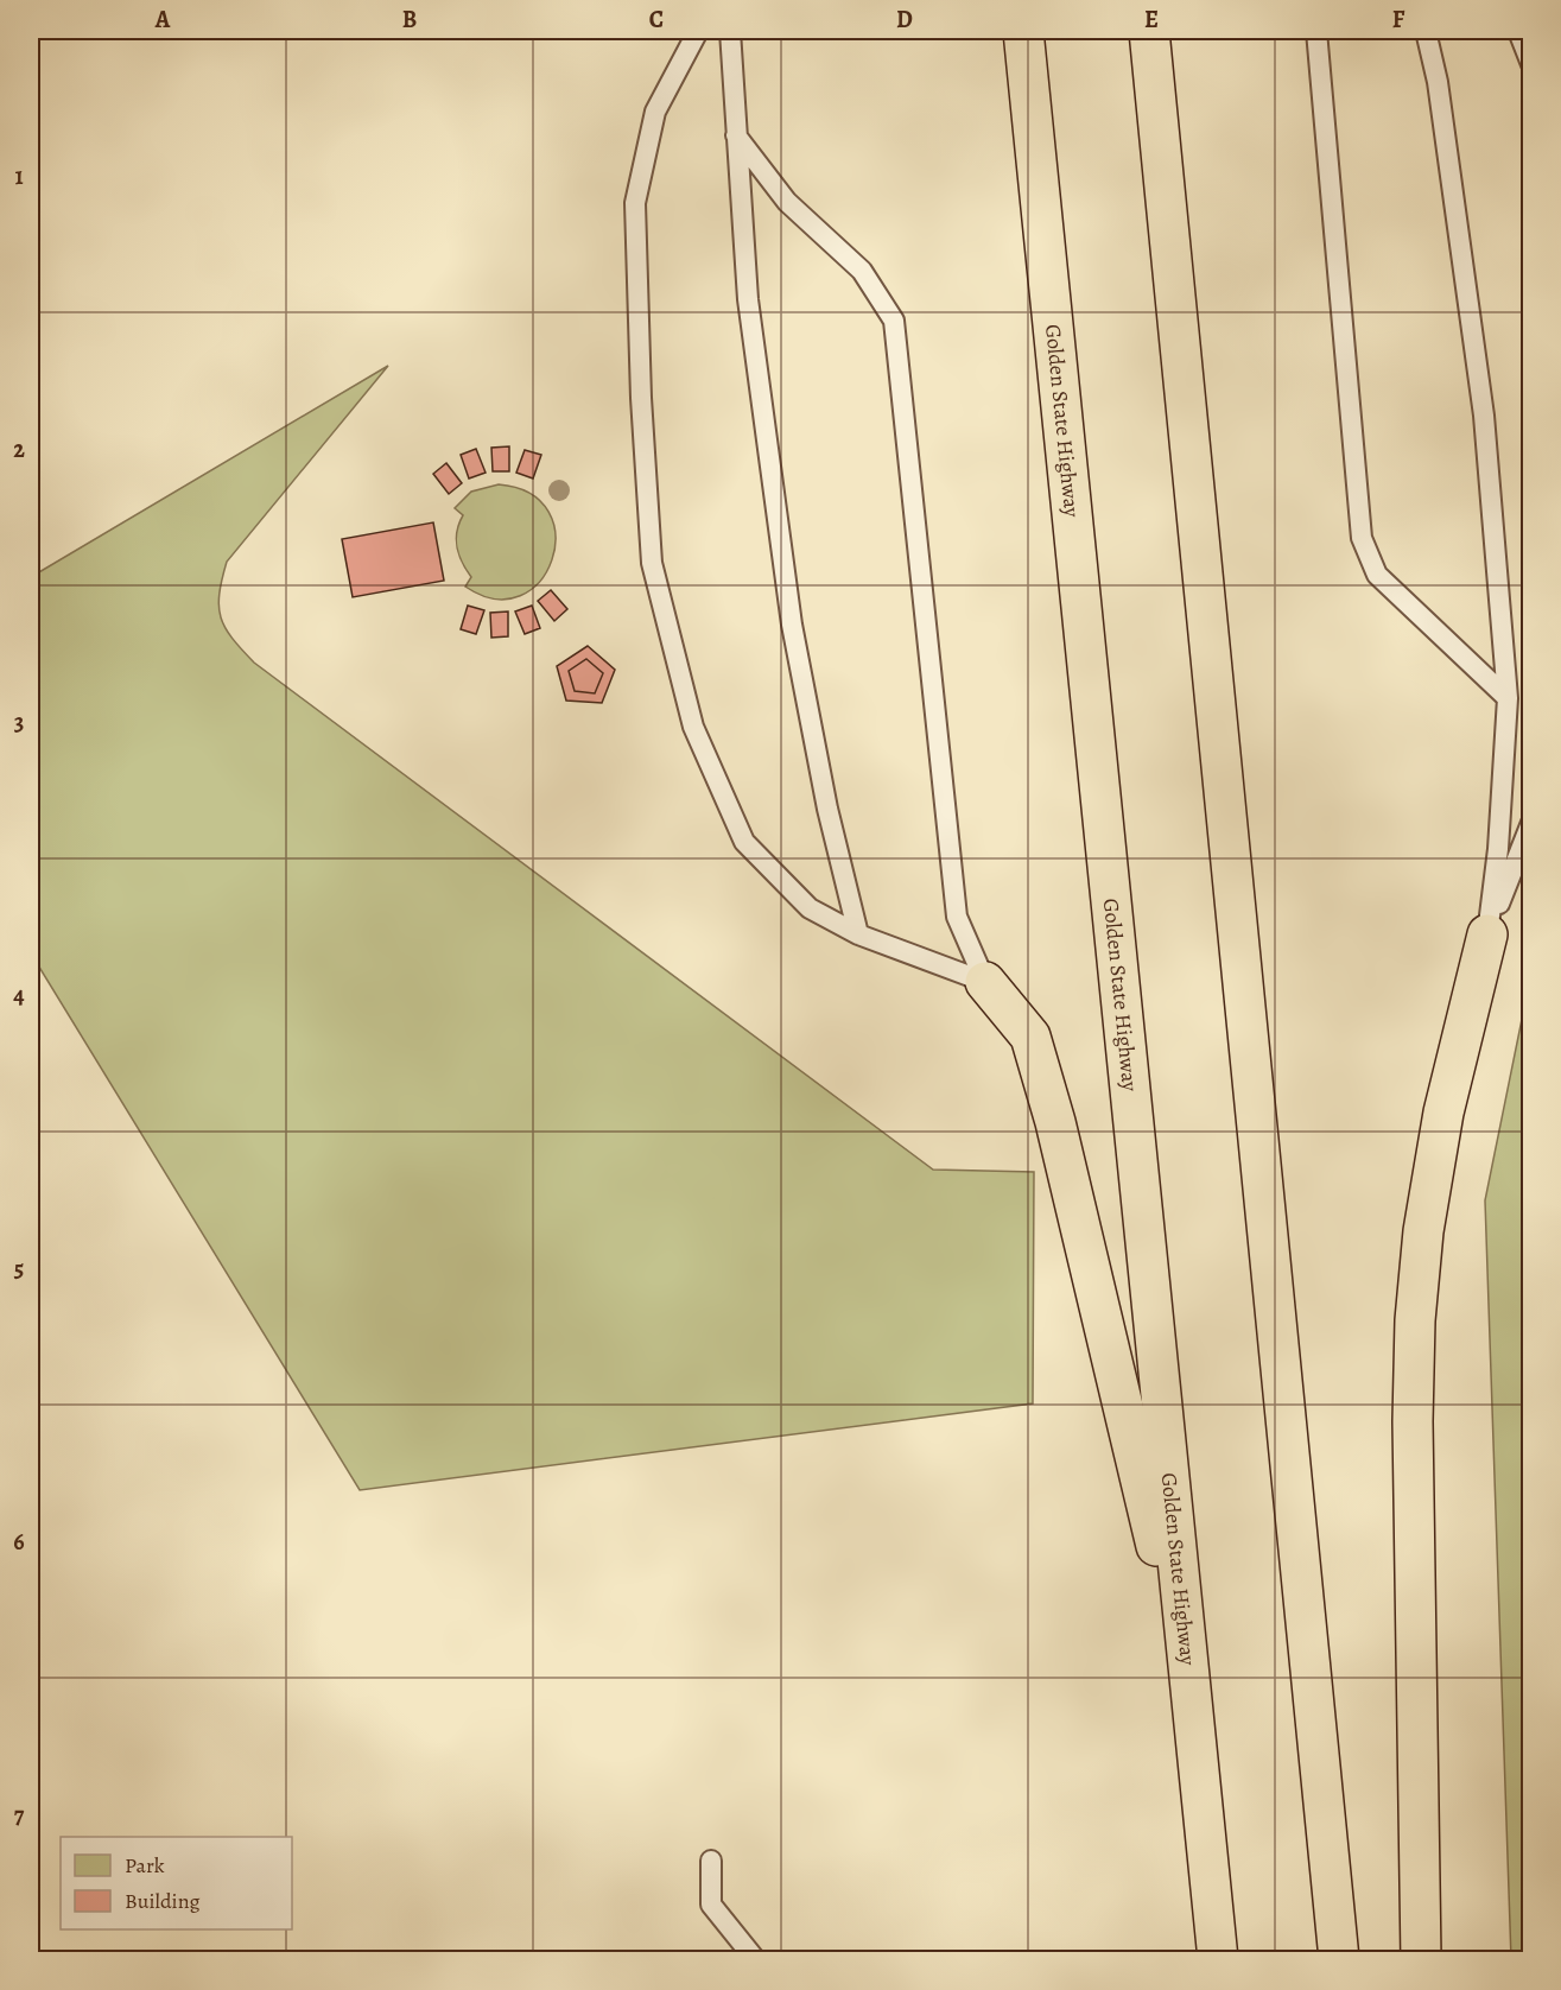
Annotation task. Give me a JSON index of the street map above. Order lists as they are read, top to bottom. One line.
{"streets":{"highway":["Golden State Highway"]},"legend":["Park","Building"],"grid":{"columns":["A","B","C","D","E","F"],"rows":["1","2","3","4","5","6","7"]}}
